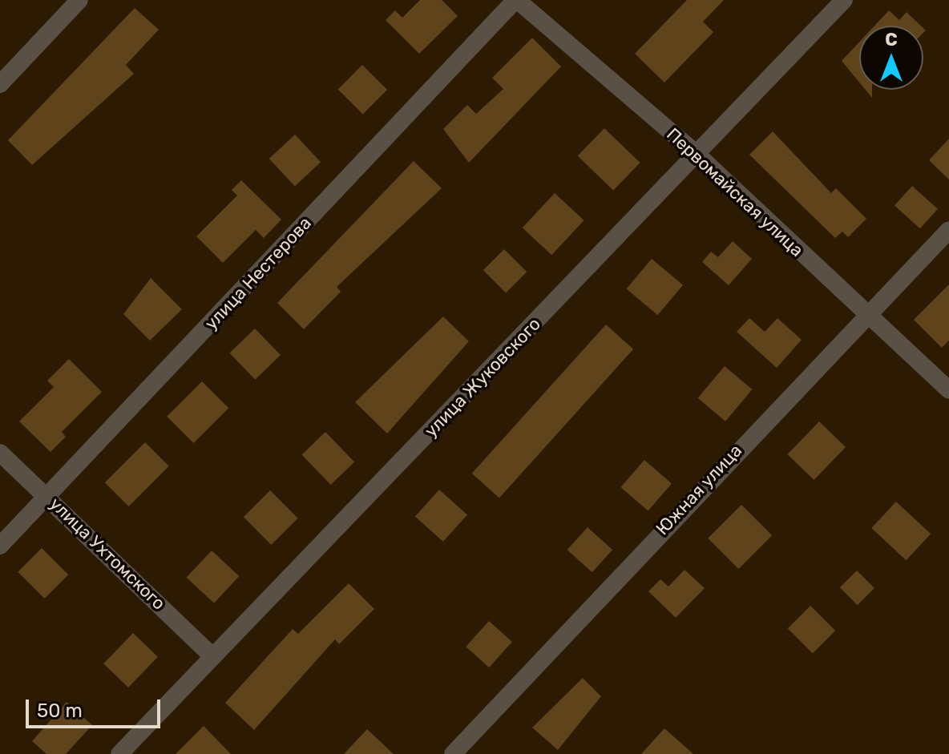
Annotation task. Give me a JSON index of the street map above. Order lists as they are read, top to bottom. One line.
{"streets":{"street":["Первомайская улица","улица Нестерова","улица Жуковского","Южная улица","улица Ухтомского"]},"crossings":[["Первомайская улица","улица Нестерова"],["Первомайская улица","улица Жуковского"],["Первомайская улица","Южная улица"],["улица Нестерова","улица Ухтомского"],["улица Жуковского","улица Ухтомского"]],"scale_bar":"50 m","north":"top"}
